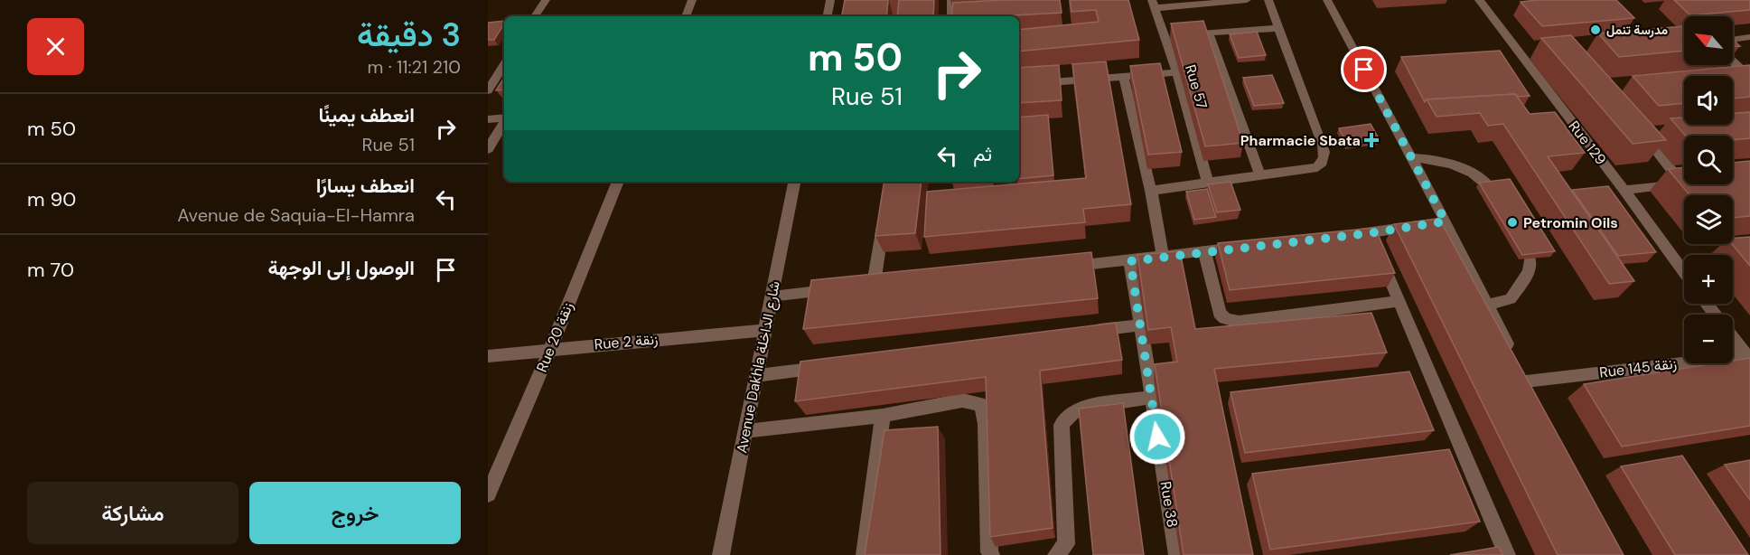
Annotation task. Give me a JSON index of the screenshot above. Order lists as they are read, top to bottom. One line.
{"streets":{"street":["Rue 57","Rue 129","Rue 20 زنقة","Rue 2 زنقة","Avenue Dakhla شارع الداخلة","Rue 145 زنقة","Rue 38"]},"crossings":[["Rue 20 زنقة","Rue 2 زنقة"],["Rue 2 زنقة","Avenue Dakhla شارع الداخلة"]],"places":{"other":["مدرسة تنمل","Petromin Oils"],"health":["Pharmacie Sbata"]},"north":"top left","page":{"heading":["3 دقيقة","210 m · 11:21"],"map_buttons":["+","−"],"turn":["50 m","Rue 51"],"list":[{"name":"انعطف يمينًا","note":"Rue 51","value":"50 m"},{"name":"انعطف يسارًا","note":"Avenue de Saquia-El-Hamra","value":"90 m"},{"name":"الوصول إلى الوجهة","value":"70 m"}],"then":"ثم","buttons":["خروج","مشاركة"]}}
